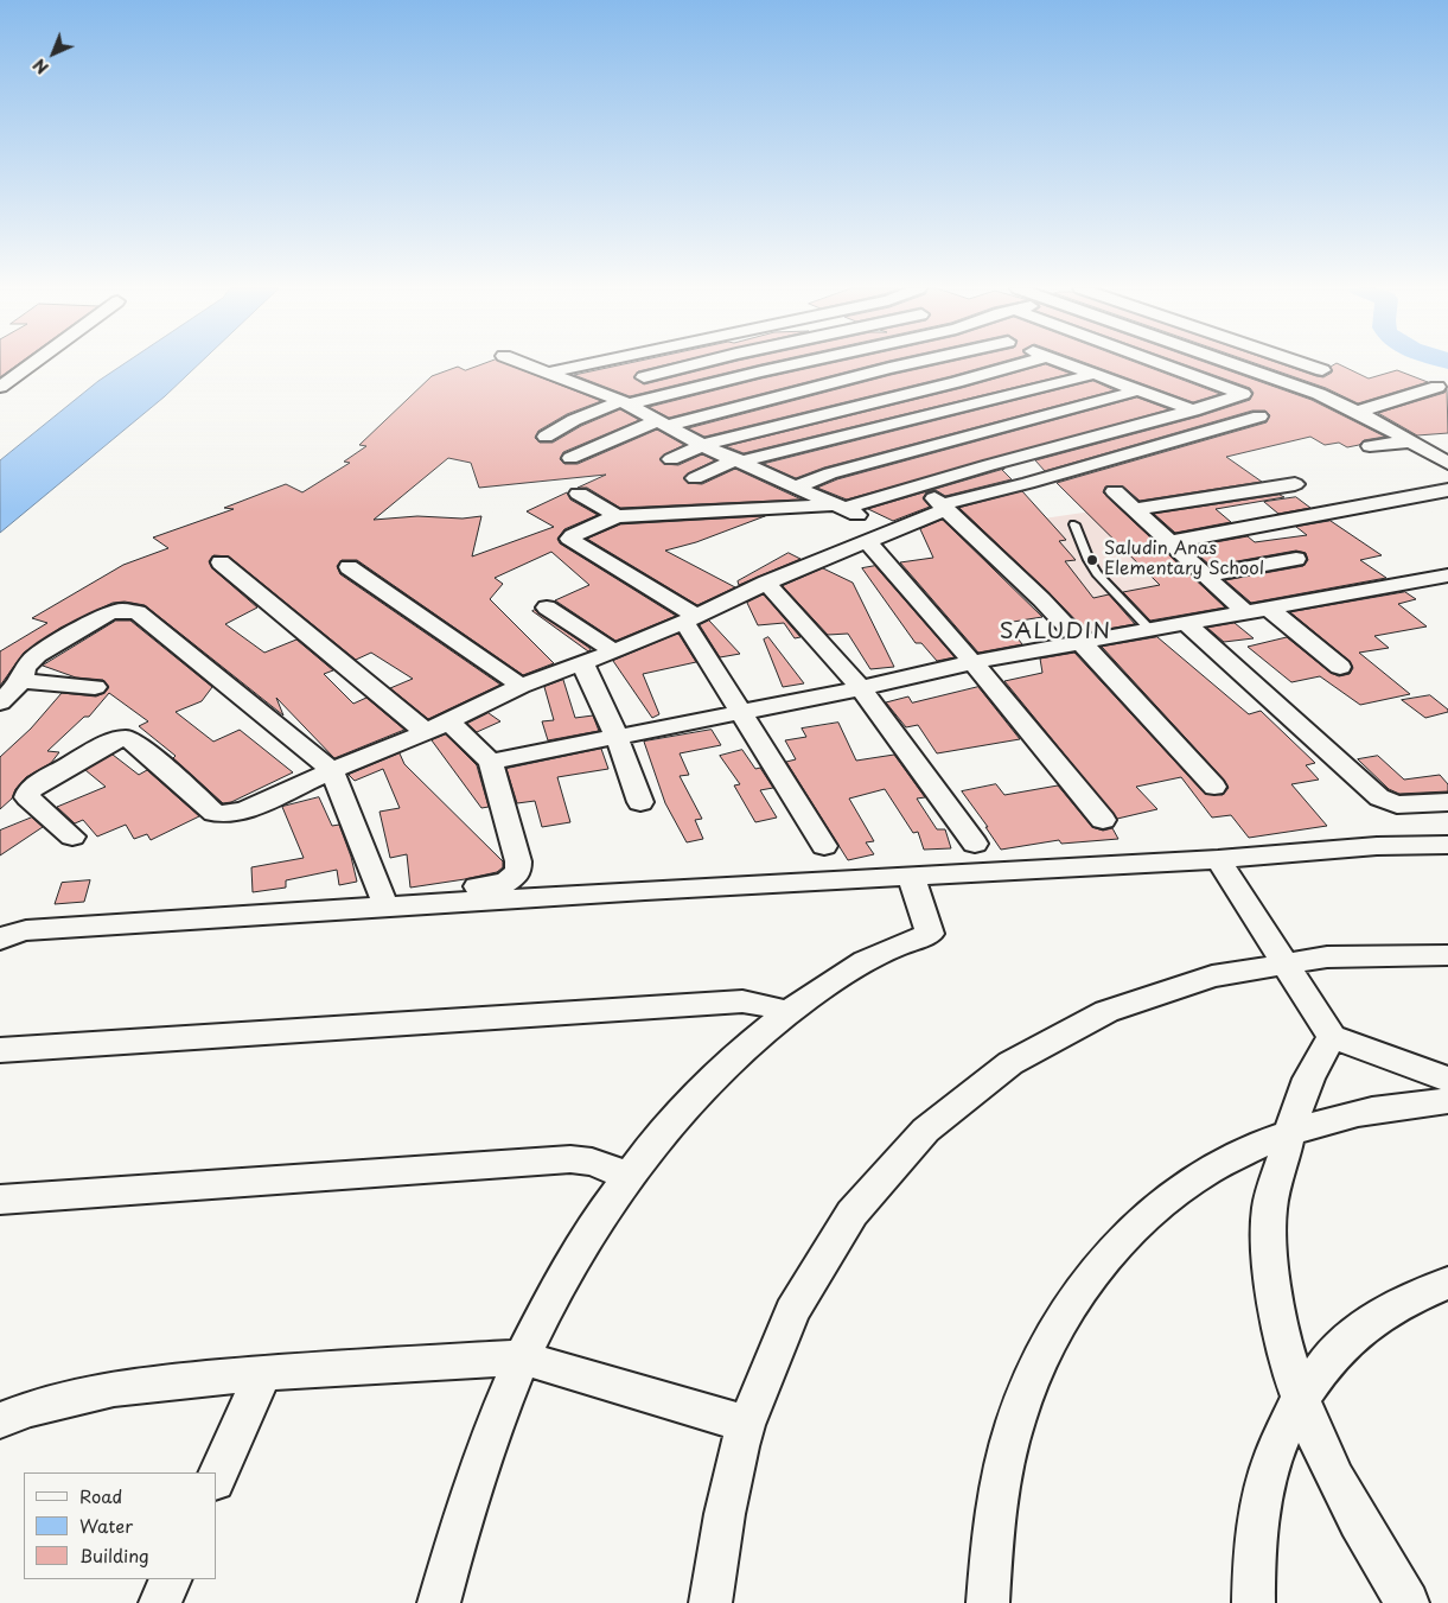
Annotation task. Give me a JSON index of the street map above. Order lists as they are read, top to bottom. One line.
{"districts":["SALUDIN"],"places":["Saludin Anas Elementary School"],"legend":["Road","Water","Building"],"north":"bottom left"}
